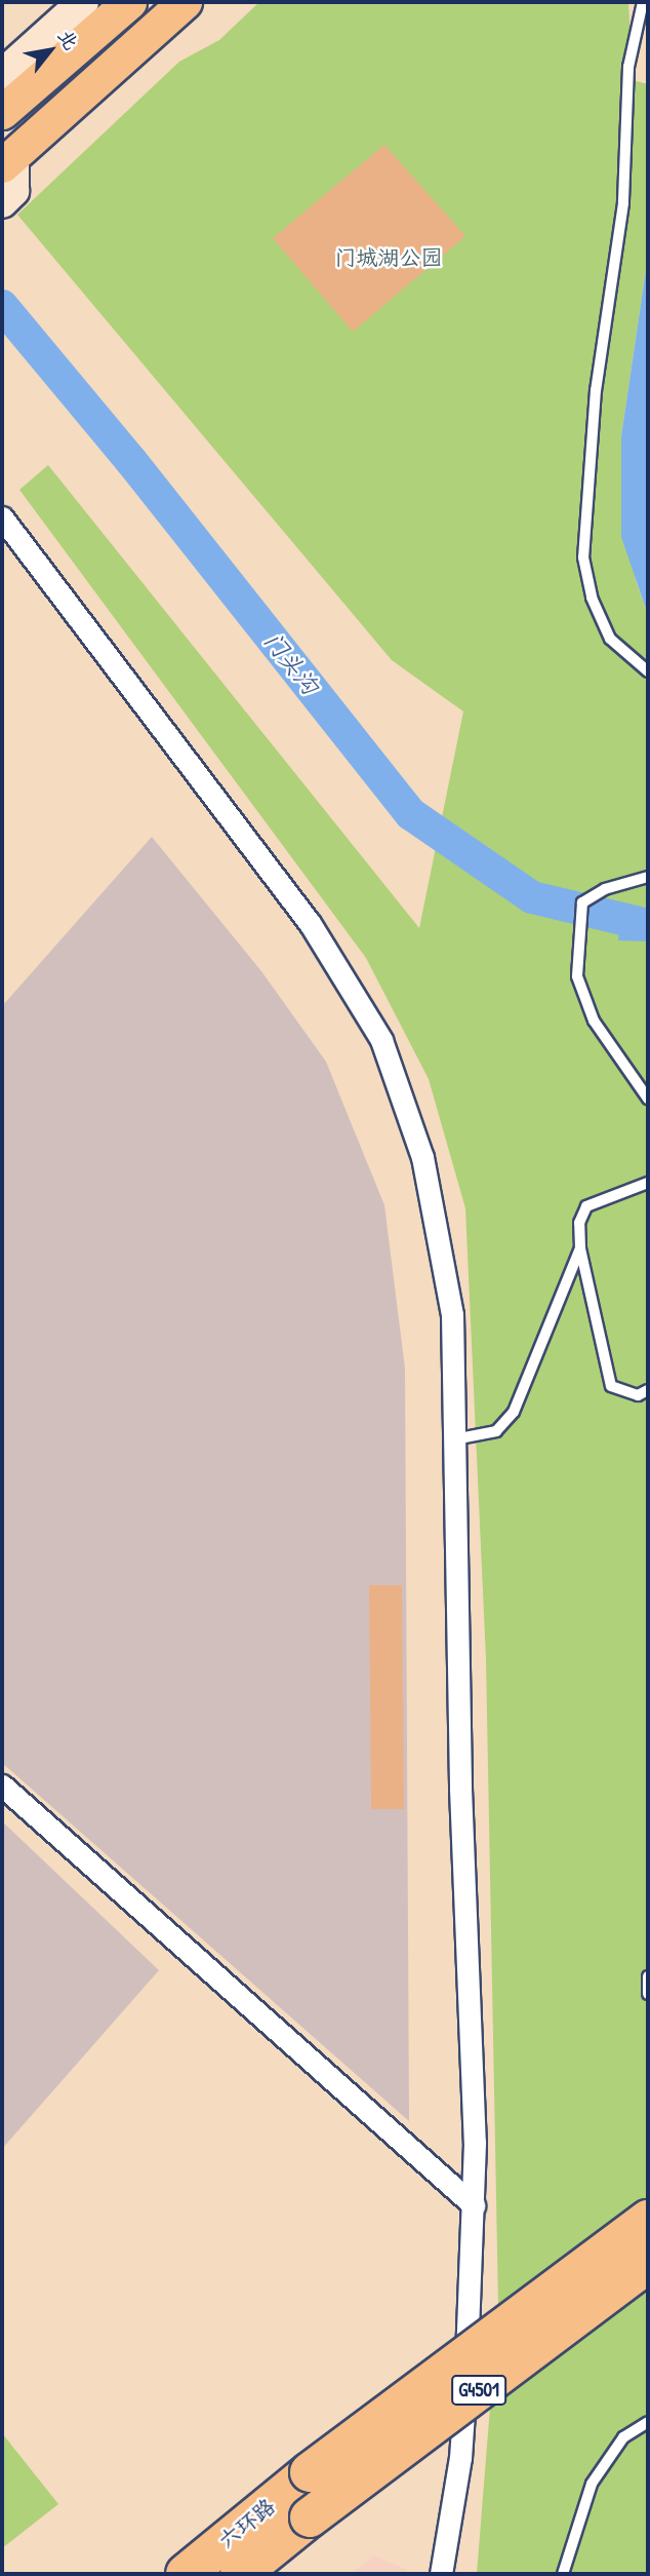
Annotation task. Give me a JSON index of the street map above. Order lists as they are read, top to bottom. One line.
{"streets":{"highway":["G4501","六环路"]},"water":["门头沟"],"parks":["门城湖公园"],"north":"top right"}
